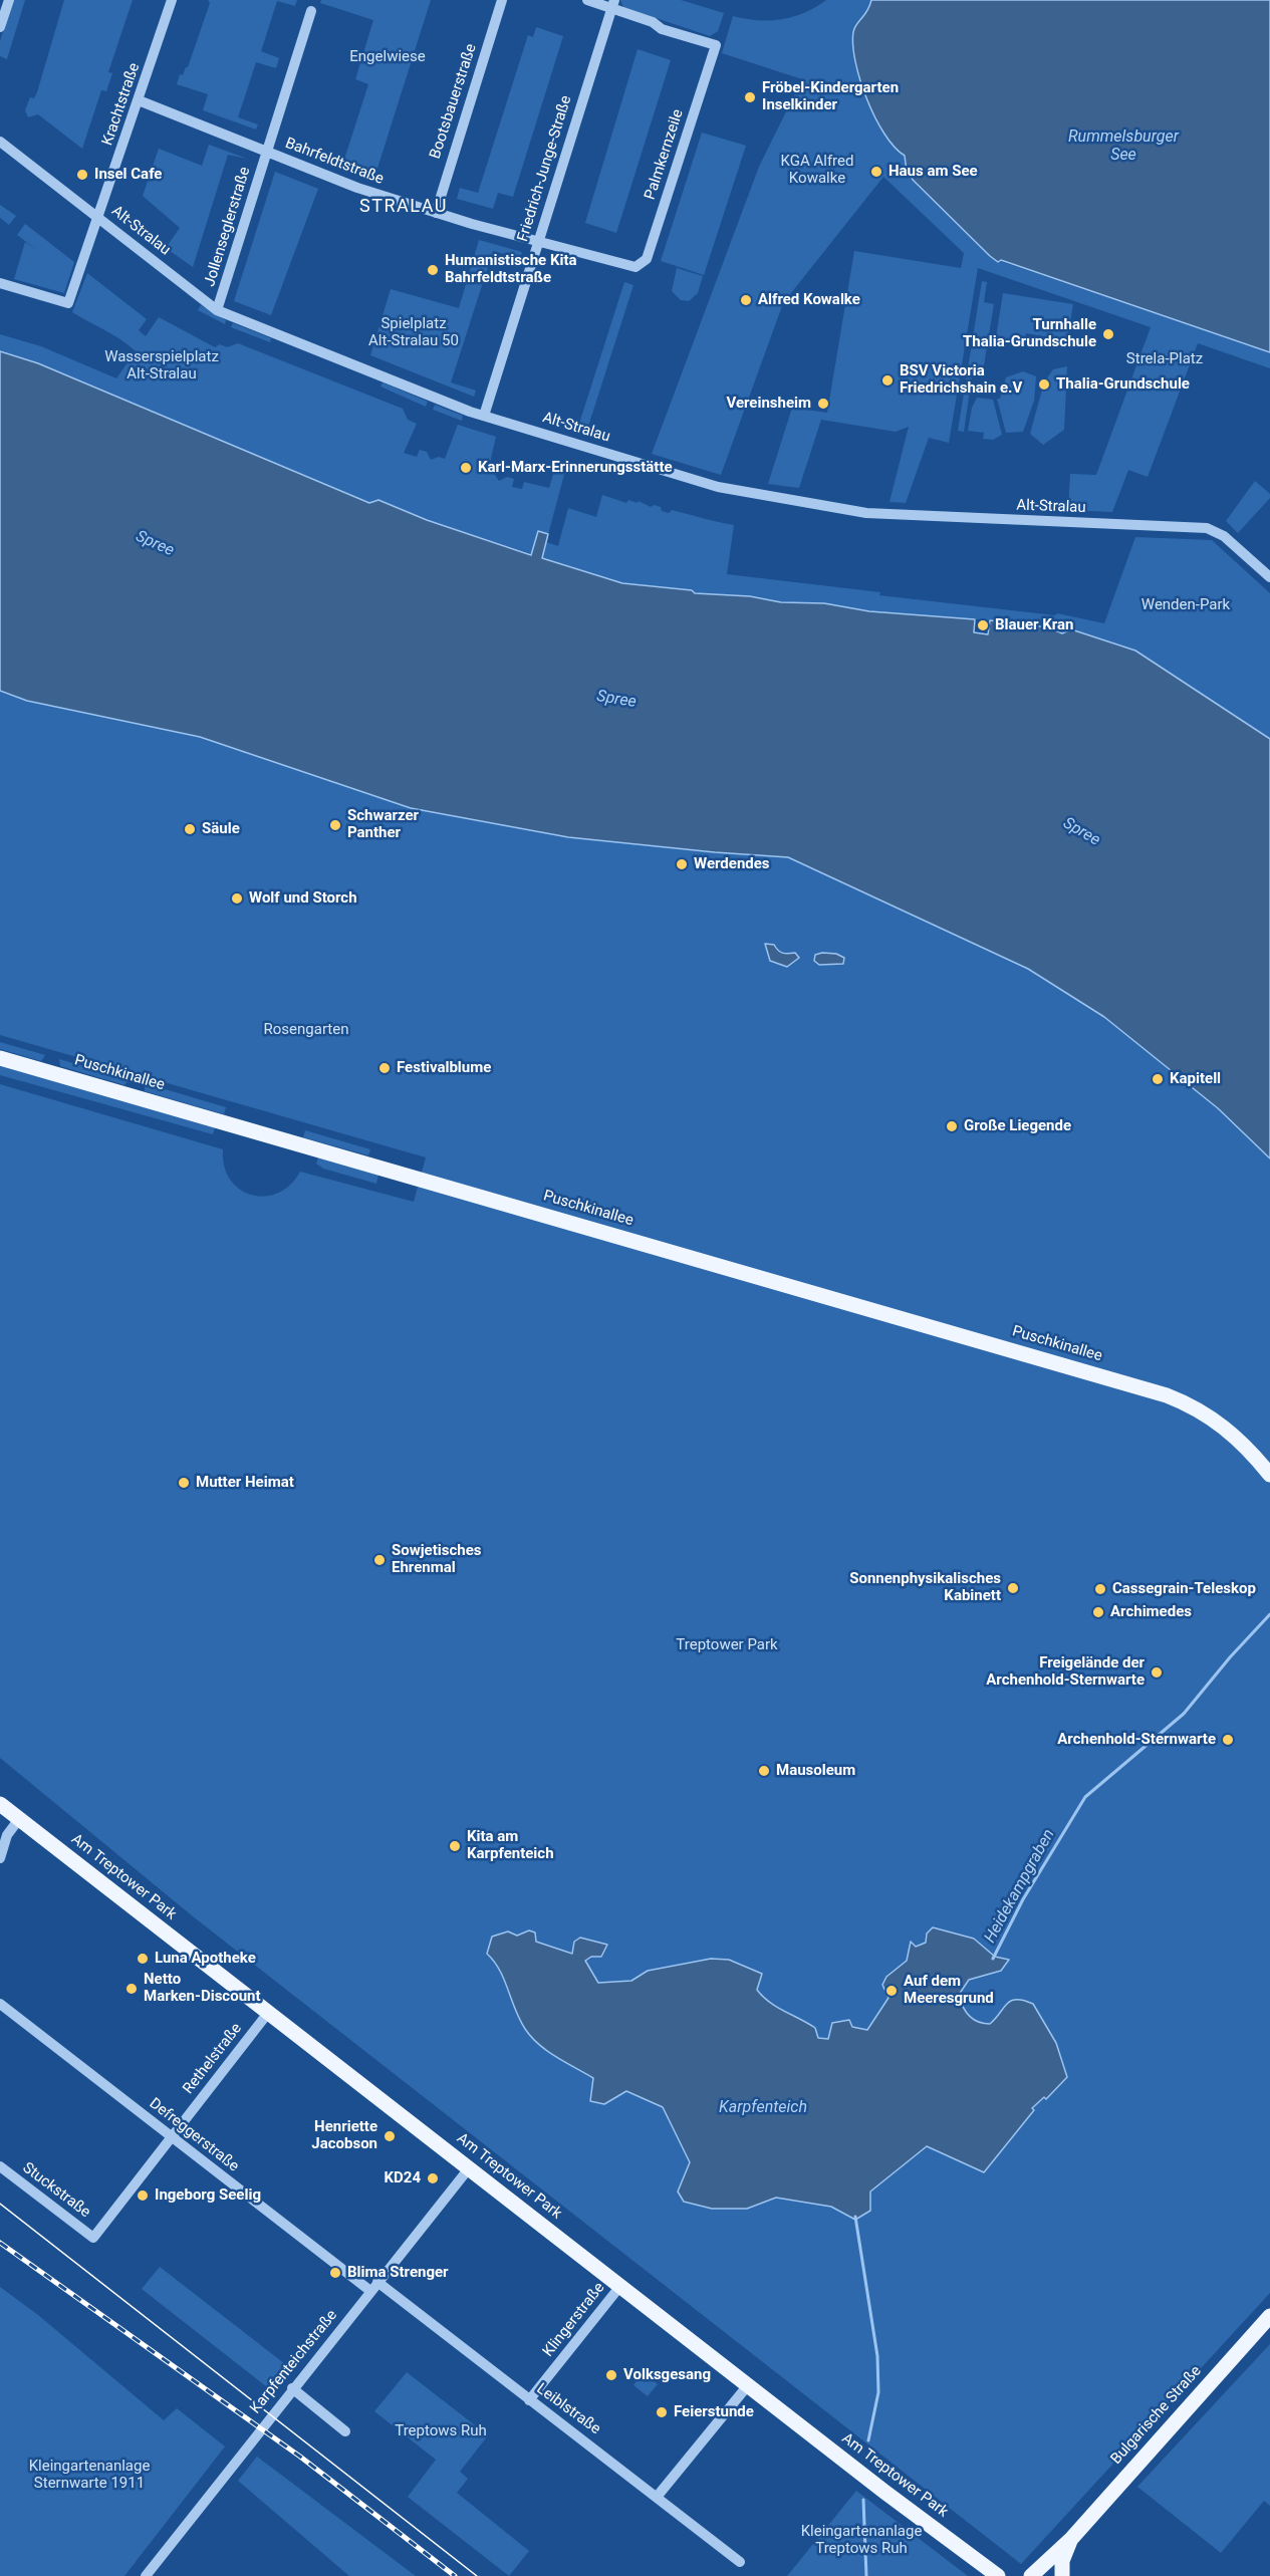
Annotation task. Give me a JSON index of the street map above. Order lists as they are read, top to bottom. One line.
{"streets":{"main road":["Puschkinallee","Am Treptower Park","Bulgarische Straße"],"street":["Bootsbauerstraße","Krachtstraße","Palmkernzeile","Bahrfeldtstraße","Friedrich-Junge-Straße","Jollenseglerstraße","Alt-Stralau","Rethelstraße","Defreggerstraße","Stuckstraße","Klingerstraße","Karpfenteichstraße","Leiblstraße"]},"crossings":[["Bootsbauerstraße","Bahrfeldtstraße"],["Krachtstraße","Bahrfeldtstraße"],["Krachtstraße","Alt-Stralau"],["Palmkernzeile","Bahrfeldtstraße"],["Palmkernzeile","Friedrich-Junge-Straße"],["Bahrfeldtstraße","Friedrich-Junge-Straße"],["Bahrfeldtstraße","Jollenseglerstraße"],["Friedrich-Junge-Straße","Alt-Stralau"],["Jollenseglerstraße","Alt-Stralau"],["Am Treptower Park","Rethelstraße"],["Am Treptower Park","Klingerstraße"],["Am Treptower Park","Karpfenteichstraße"],["Rethelstraße","Defreggerstraße"],["Rethelstraße","Stuckstraße"],["Defreggerstraße","Karpfenteichstraße"],["Defreggerstraße","Leiblstraße"],["Klingerstraße","Leiblstraße"],["Karpfenteichstraße","Leiblstraße"]],"districts":["STRALAU"],"water":["Rummelsburger See","Spree","Heidekampgraben","Karpfenteich"],"parks":["Engelwiese","KGA Alfred Kowalke","Spielplatz Alt-Stralau 50","Wasserspielplatz Alt-Stralau","Strela-Platz","Wenden-Park","Rosengarten","Treptower Park","Treptows Ruh","Kleingartenanlage Sternwarte 1911","Kleingartenanlage Treptows Ruh"],"places":["Fröbel-Kindergarten Inselkinder","Haus am See","Insel Cafe","Humanistische Kita Bahrfeldtstraße","Alfred Kowalke","Turnhalle Thalia-Grundschule","BSV Victoria Friedrichshain e.V","Thalia-Grundschule","Vereinsheim","Karl-Marx-Erinnerungsstätte","Blauer Kran","Schwarzer Panther","Säule","Werdendes","Wolf und Storch","Festivalblume","Kapitell","Große Liegende","Mutter Heimat","Sowjetisches Ehrenmal","Sonnenphysikalisches Kabinett","Cassegrain-Teleskop","Archimedes","Freigelände der Archenhold-Sternwarte","Archenhold-Sternwarte","Mausoleum","Kita am Karpfenteich","Luna Apotheke","Netto Marken-Discount","Auf dem Meeresgrund","Henriette Jacobson","KD24","Ingeborg Seelig","Blima Strenger","Volksgesang","Feierstunde"]}
